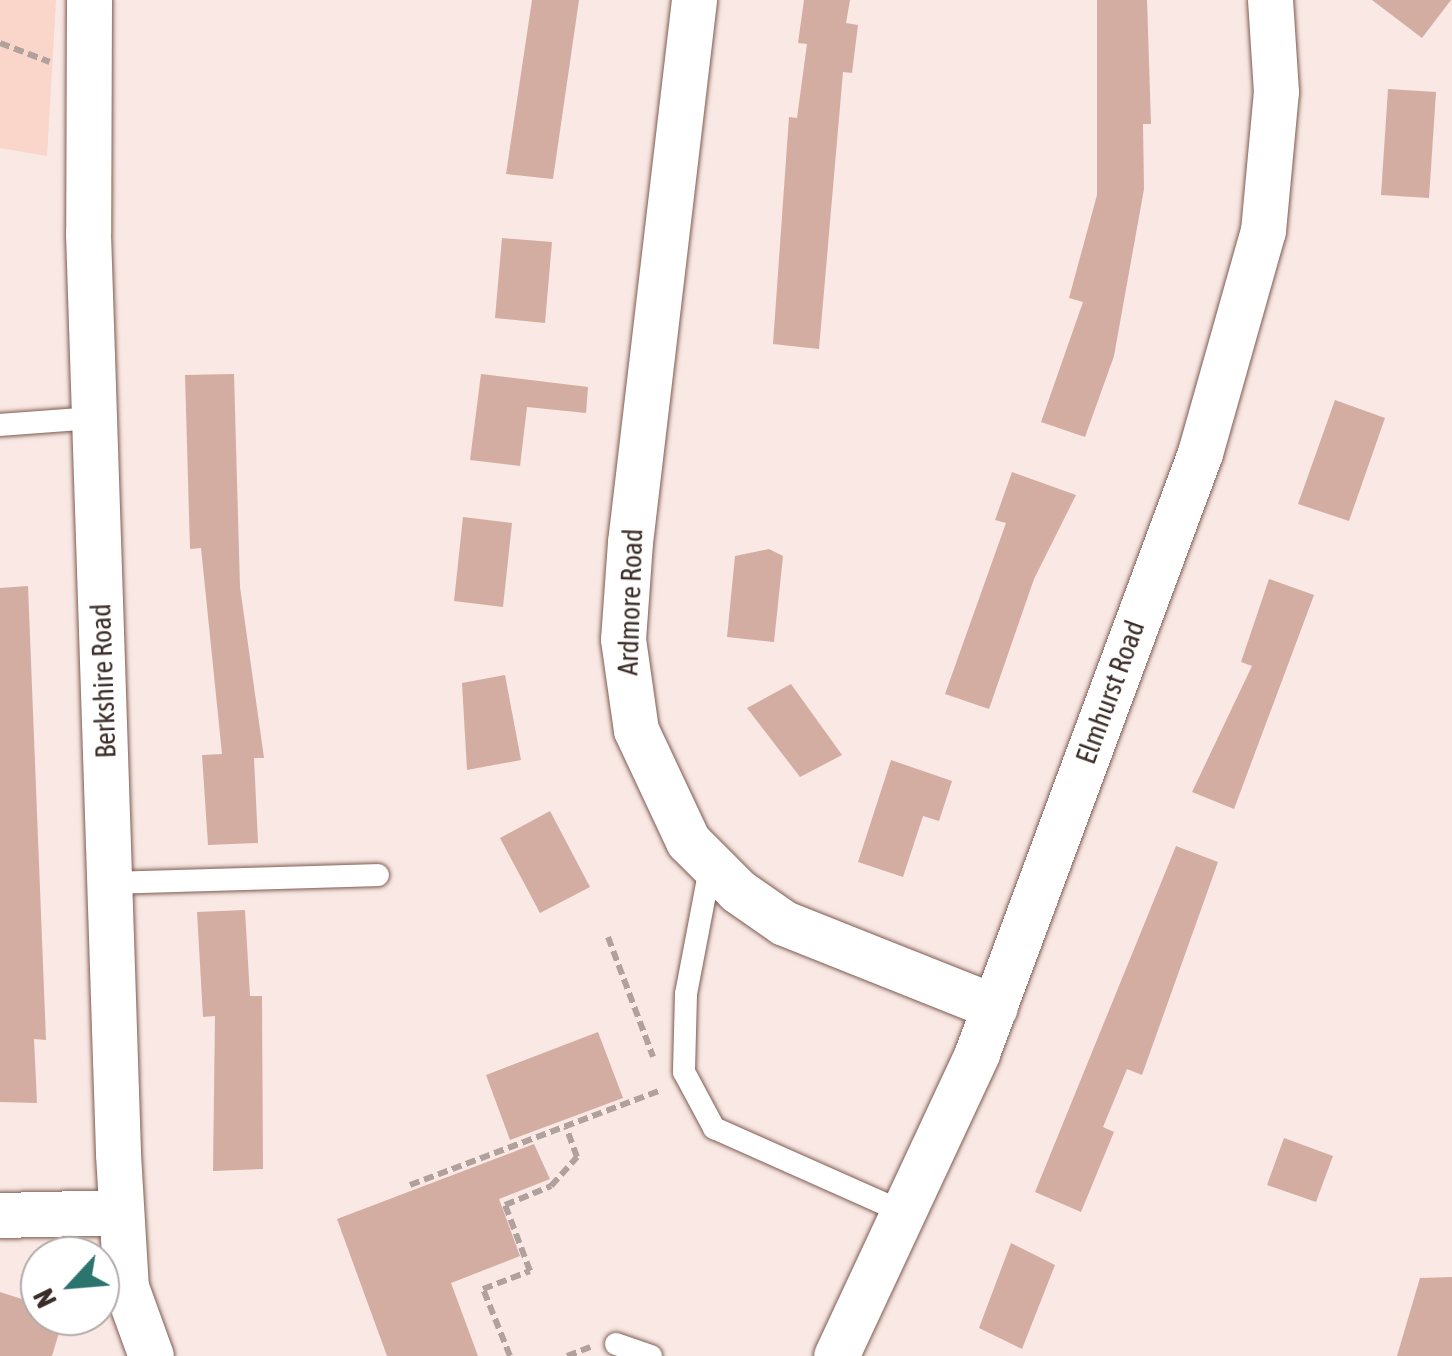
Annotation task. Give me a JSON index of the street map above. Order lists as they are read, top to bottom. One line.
{"streets":{"street":["Ardmore Road","Berkshire Road","Elmhurst Road"]},"crossings":[["Ardmore Road","Elmhurst Road"]],"north":"bottom left"}
